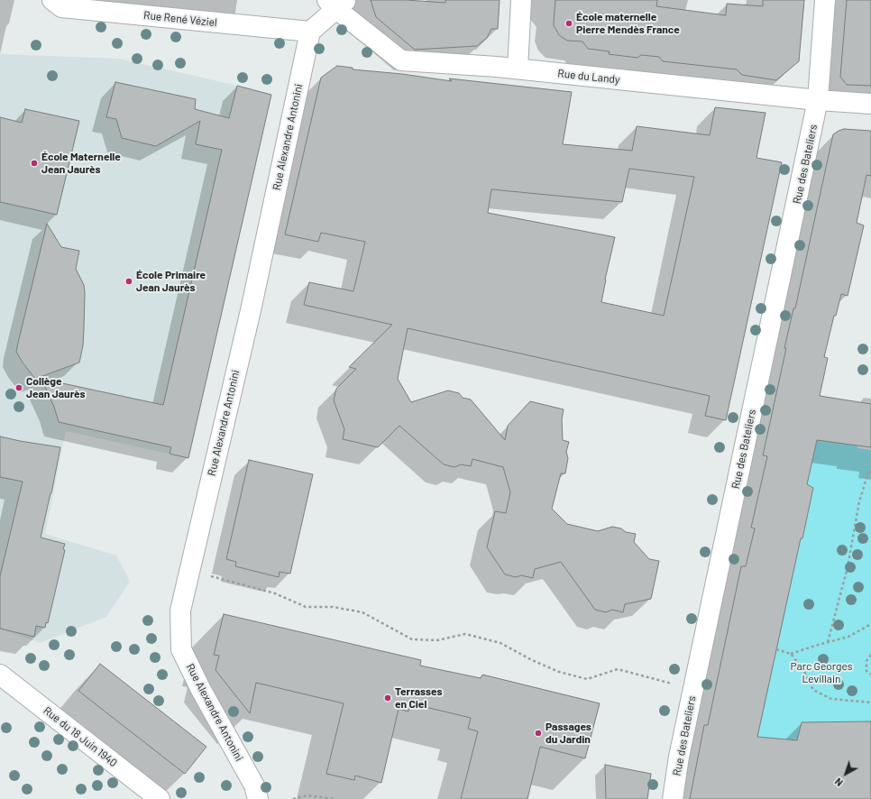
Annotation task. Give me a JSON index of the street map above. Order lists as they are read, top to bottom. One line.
{"streets":{"street":["Rue René Véziel","Rue du Landy","Rue Alexandre Antonini","Rue des Bateliers","Rue du 18 Juin 1940"]},"crossings":[["Rue René Véziel","Rue Alexandre Antonini"],["Rue du Landy","Rue des Bateliers"]],"parks":["Parc Georges Levillain"],"places":["École maternelle Pierre Mendès France","École Maternelle Jean Jaurès","École Primaire Jean Jaurès","Collège Jean Jaurès","Terrasses en Ciel","Passages du Jardin"],"north":"bottom left"}
